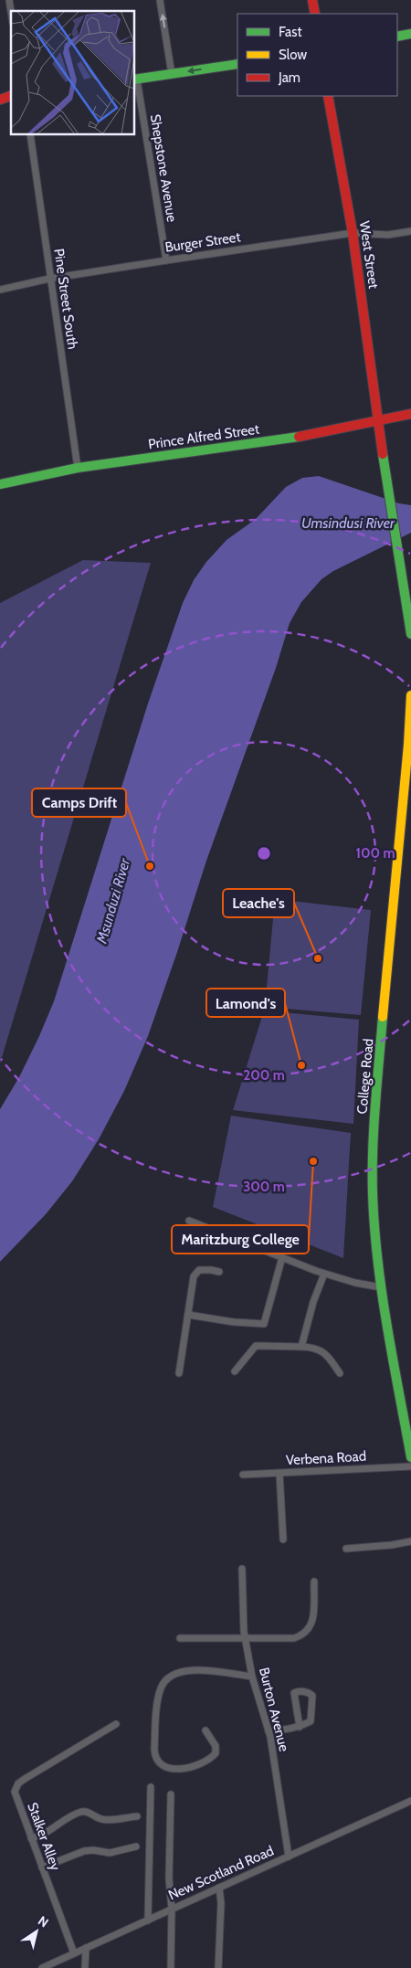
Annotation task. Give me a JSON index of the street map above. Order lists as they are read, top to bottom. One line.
{"streets":{"street":["Shepstone Avenue","Burger Street","West Street","Pine Street South","Prince Alfred Street","College Road","Verbena Road","Burton Avenue","Stalker Alley","New Scotland Road"]},"crossings":[["Shepstone Avenue","Burger Street"],["Burger Street","West Street"],["Burger Street","Pine Street South"],["West Street","Prince Alfred Street"],["Pine Street South","Prince Alfred Street"],["Burton Avenue","New Scotland Road"],["Stalker Alley","New Scotland Road"]],"water":["Umsindusi River","Msunduzi River"],"places":["Camps Drift","Leache's","Lamond's","Maritzburg College"],"legend":["Fast","Slow","Jam"],"north":"top right","rings":["100 m","200 m","300 m"]}
